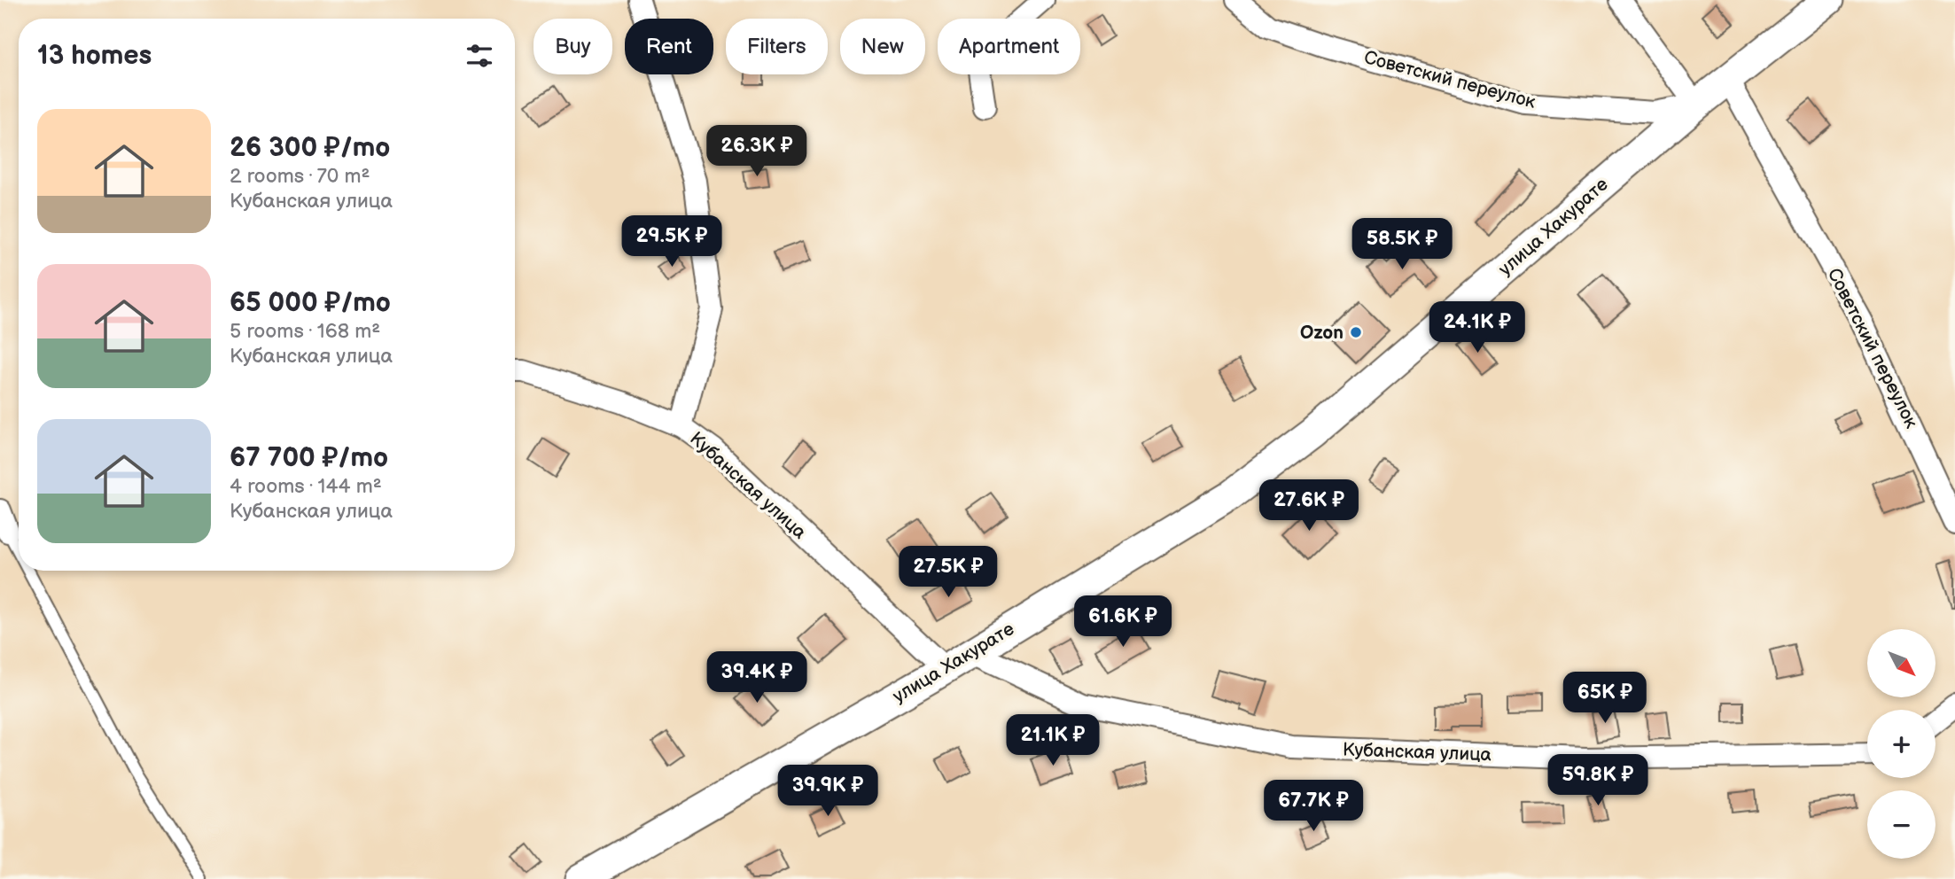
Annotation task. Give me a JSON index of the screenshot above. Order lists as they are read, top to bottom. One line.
{"streets":{"street":["Советский переулок","улица Хакурате","Кубанская улица"]},"crossings":[["Советский переулок","улица Хакурате"],["улица Хакурате","Кубанская улица"]],"places":["Ozon"],"north":"bottom right","page":{"chip":["Buy","Rent","Filters","New","Apartment"],"heading":"13 homes","list":[{"name":"26 300 ₽/mo","note":"2 rooms · 70 m² · Кубанская улица"},{"name":"65 000 ₽/mo","note":"5 rooms · 168 m² · Кубанская улица"},{"name":"67 700 ₽/mo","note":"4 rooms · 144 m² · Кубанская улица"}],"price":["26.3K ₽","29.5K ₽","58.5K ₽","24.1K ₽","27.6K ₽","27.5K ₽","61.6K ₽","39.4K ₽","65K ₽","21.1K ₽","59.8K ₽","39.9K ₽","67.7K ₽"],"map_buttons":["+","−"]}}
